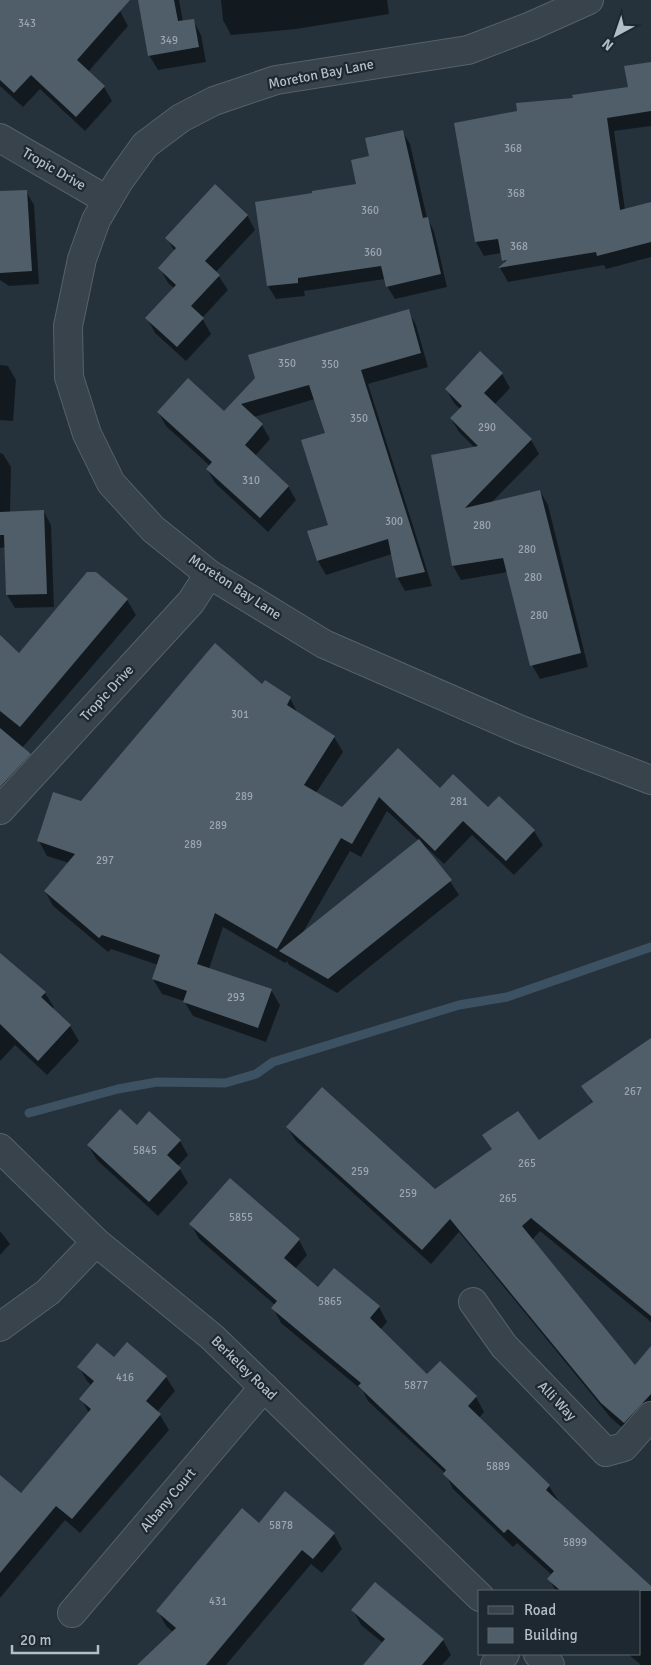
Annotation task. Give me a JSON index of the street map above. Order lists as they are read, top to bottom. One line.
{"streets":{"street":["Moreton Bay Lane","Tropic Drive","Berkeley Road","Alli Way","Albany Court"]},"crossings":[["Moreton Bay Lane","Tropic Drive"],["Berkeley Road","Albany Court"]],"house_numbers":["343","349","368","368","360","368","360","350","350","350","290","310","300","280","280","280","280","301","289","281","289","289","297","293","267","5845","265","259","259","265","5855","5865","416","5877","5889","5878","5899","431"],"legend":["Road","Building"],"scale_bar":"20 m","north":"bottom left"}
